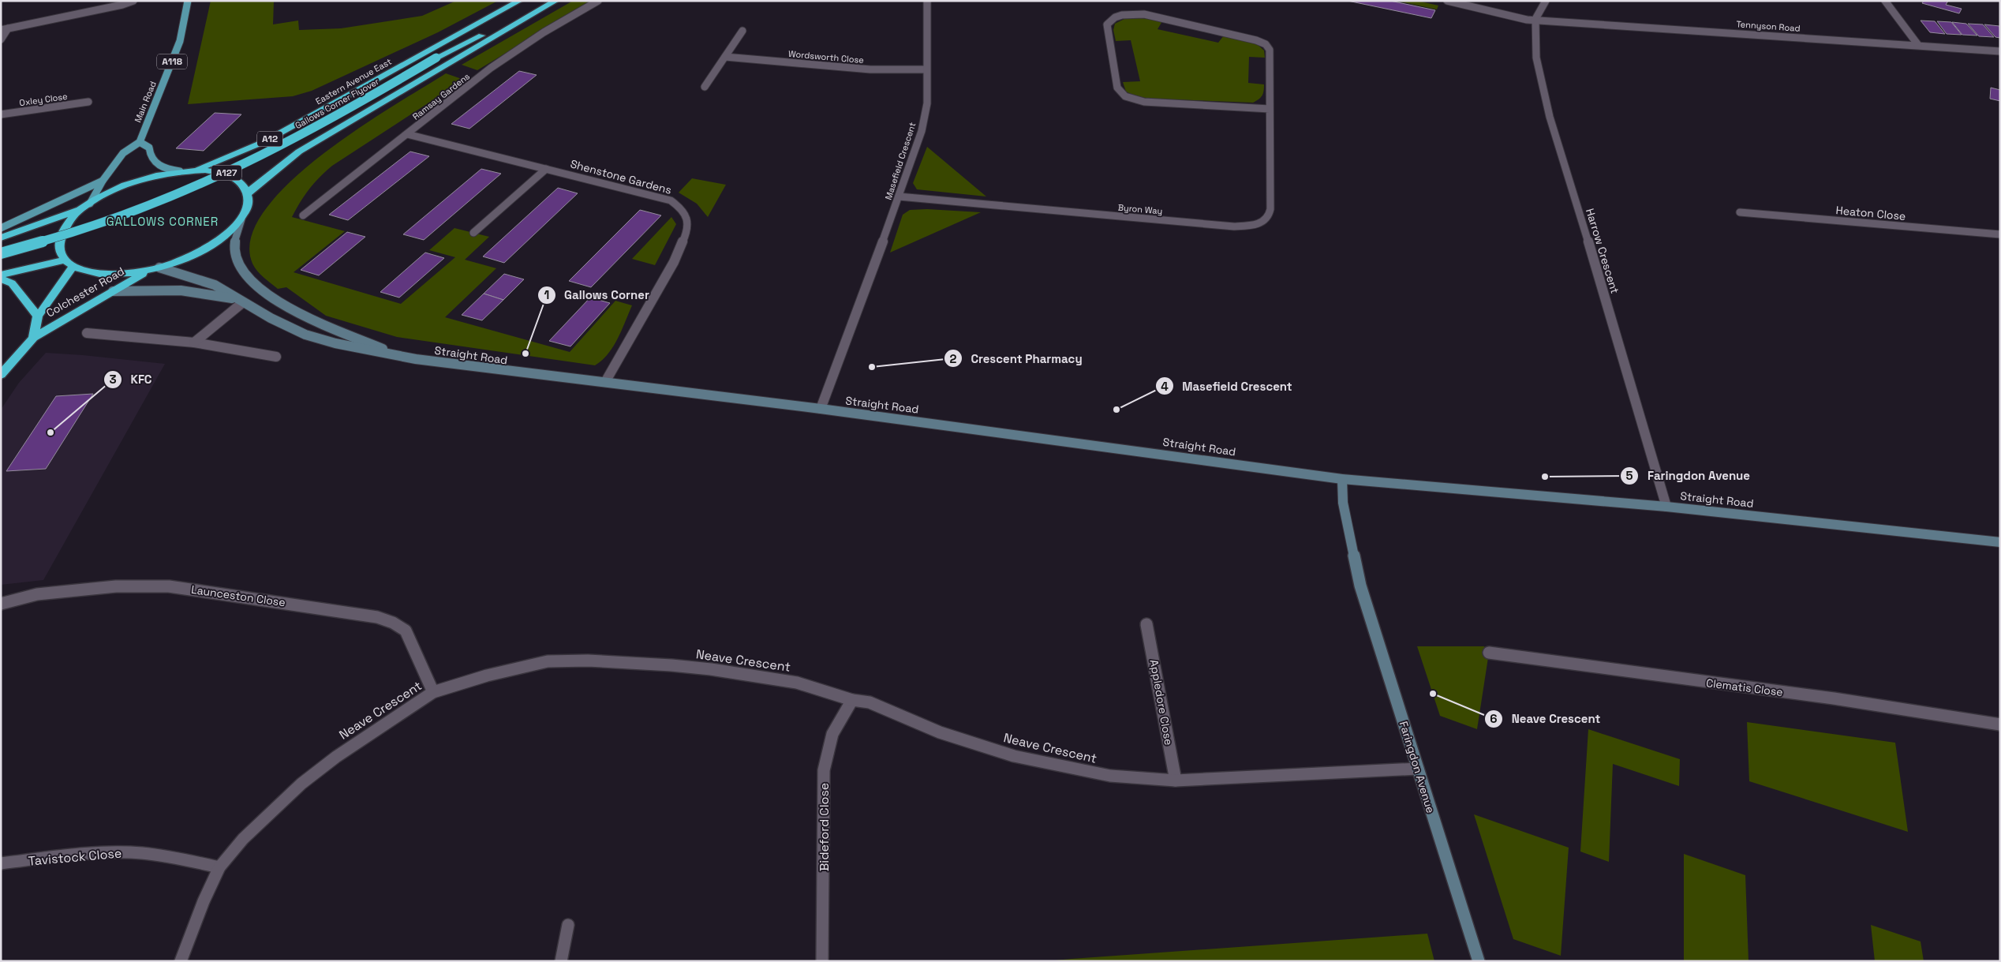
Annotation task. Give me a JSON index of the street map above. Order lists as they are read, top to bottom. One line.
{"streets":{"highway":["Eastern Avenue East","Gallows Corner Flyover","A12","A127","Colchester Road"],"main road":["A118","Main Road"],"street":["Tennyson Road","Wordsworth Close","Ramsay Gardens","Oxley Close","Masefield Crescent","Shenstone Gardens","Byron Way","Heaton Close","Harrow Crescent","Straight Road","Launceston Close","Neave Crescent","Clematis Close","Appledore Close","Faringdon Avenue","Bideford Close","Tavistock Close"]},"crossings":[["Tennyson Road","Harrow Crescent"],["Wordsworth Close","Masefield Crescent"],["Ramsay Gardens","Shenstone Gardens"],["Gallows Corner Flyover","A127"],["Masefield Crescent","Byron Way"],["Masefield Crescent","Straight Road"],["Shenstone Gardens","Straight Road"],["Harrow Crescent","Straight Road"],["Colchester Road","Straight Road"],["Straight Road","Faringdon Avenue"],["Launceston Close","Neave Crescent"],["Neave Crescent","Appledore Close"],["Neave Crescent","Faringdon Avenue"],["Neave Crescent","Bideford Close"],["Neave Crescent","Tavistock Close"]],"districts":["GALLOWS CORNER"],"places":["Gallows Corner","Crescent Pharmacy","Masefield Crescent","KFC","Faringdon Avenue","Neave Crescent"]}
